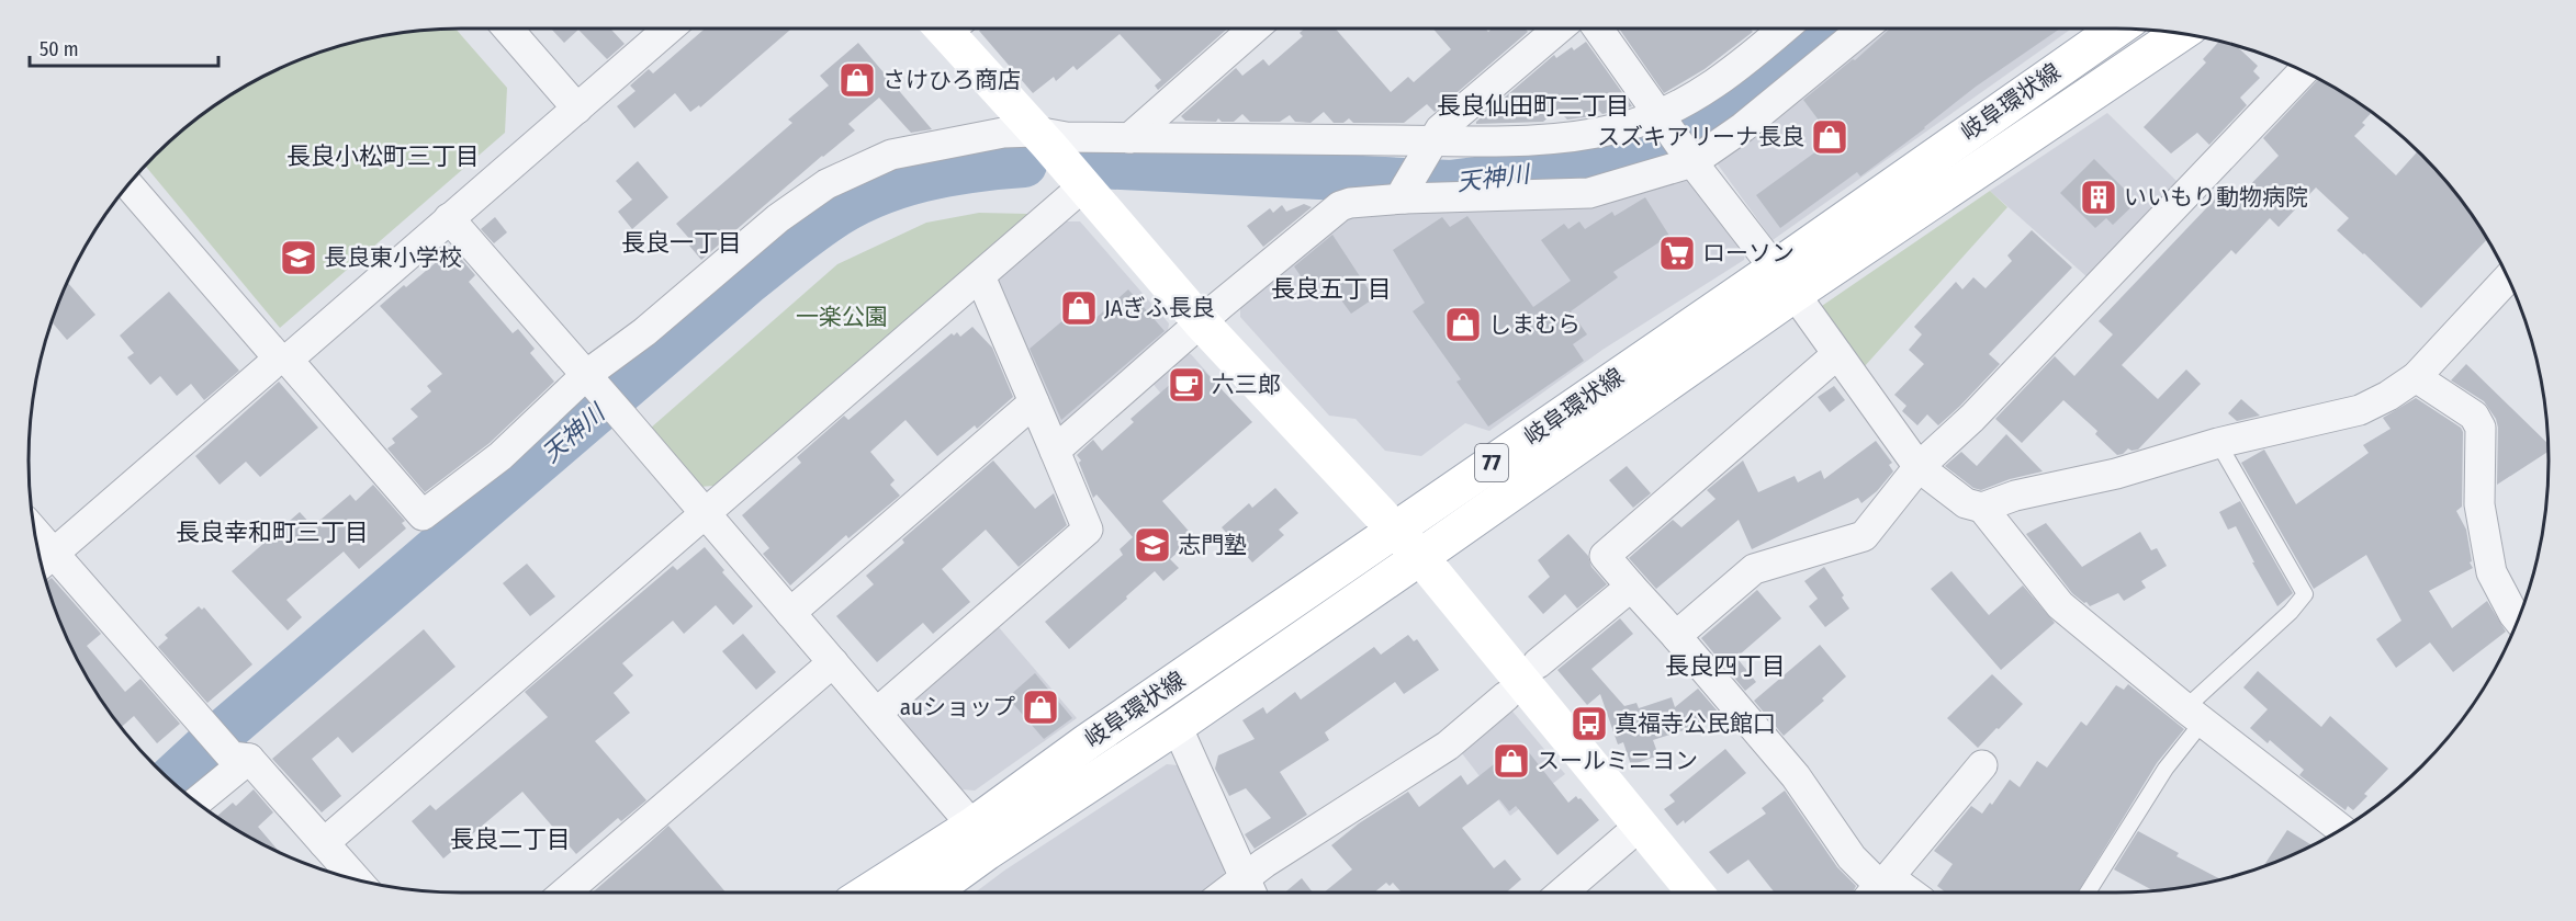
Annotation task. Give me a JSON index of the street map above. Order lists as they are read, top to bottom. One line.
{"streets":{"main road":["岐阜環状線","77"]},"districts":["長良仙田町二丁目","長良小松町三丁目","長良一丁目","長良五丁目","長良幸和町三丁目","長良四丁目","長良二丁目"],"water":["天神川"],"parks":["一楽公園"],"places":{"shop":["さけひろ商店","スズキアリーナ長良","JAぎふ長良","しまむら","auショップ","スールミニヨン"],"building":["いいもり動物病院"],"supermarket":["ローソン"],"school or university":["長良東小学校","志門塾"],"cafe":["六三郎"],"bus stop":["真福寺公民館口"]},"scale_bar":"50 m"}
